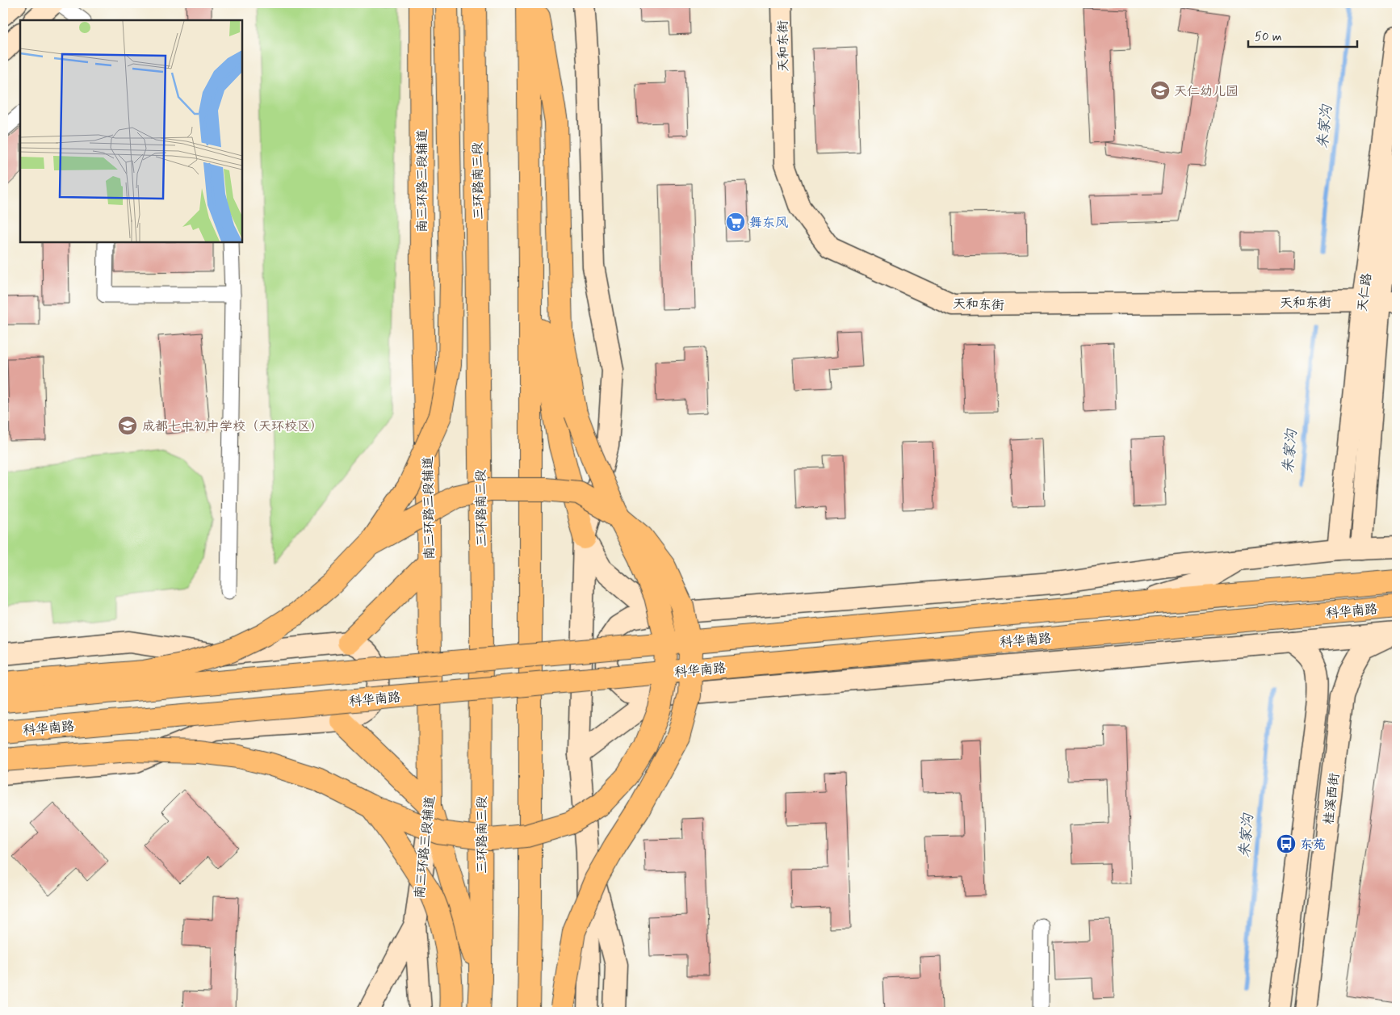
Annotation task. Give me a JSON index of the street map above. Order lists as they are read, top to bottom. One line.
{"streets":{"main road":["天和东街","南三环路三段辅道","三环路南三段","天仁路","科华南路","桂溪西街"]},"crossings":[["天和东街","天仁路"]],"water":["朱家沟"],"places":{"school or university":["天仁幼儿园","成都七中初中学校（天环校区）"],"supermarket":["舞东风"],"bus stop":["东苑"]},"scale_bar":"50 m"}
